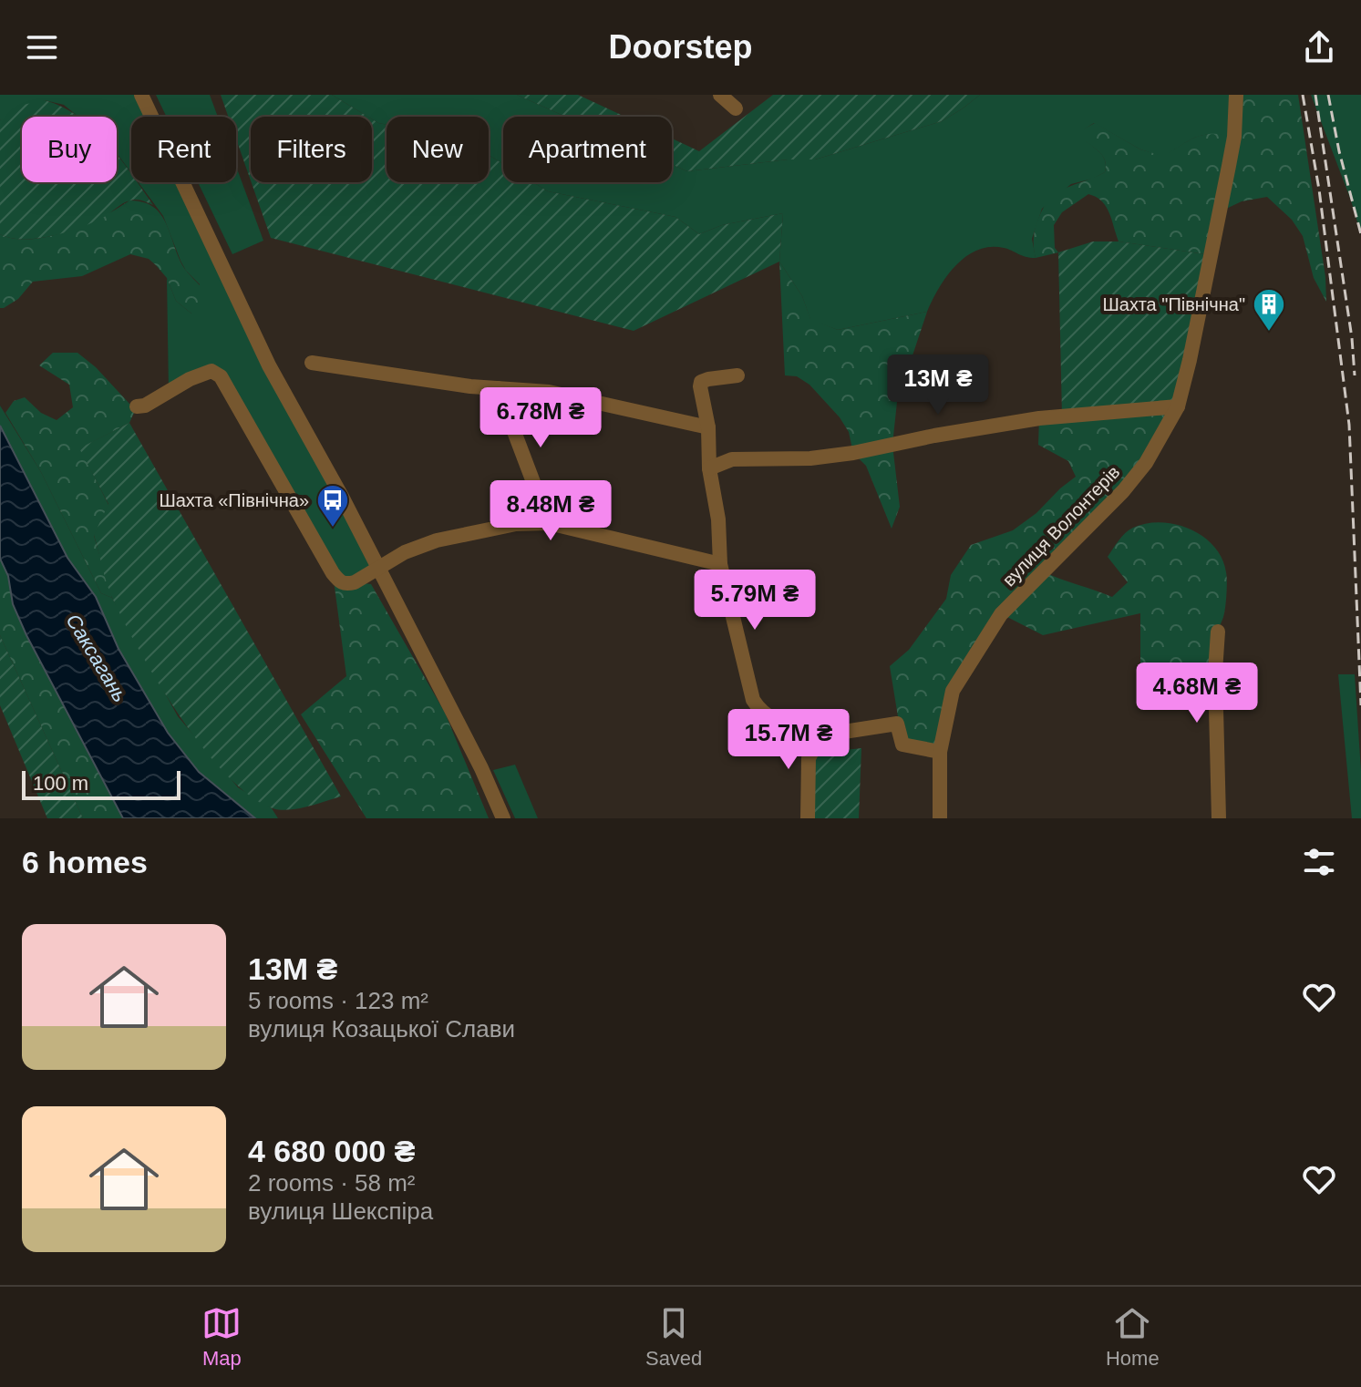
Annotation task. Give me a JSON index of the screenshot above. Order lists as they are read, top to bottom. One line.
{"streets":{"street":["вулиця Волонтерів"]},"water":["Саксагань"],"places":{"building":["Шахта \"Північна\""],"bus stop":["Шахта «Північна»"]},"scale_bar":"100 m","page":{"header":"Doorstep","chip":["Buy","Rent","Filters","New","Apartment"],"price":["13M ₴","6.78M ₴","8.48M ₴","5.79M ₴","4.68M ₴","15.7M ₴"],"scale":"100 m","heading":"6 homes","list":[{"name":"13M ₴","note":"5 rooms · 123 m² · вулиця Козацької Слави"},{"name":"4 680 000 ₴","note":"2 rooms · 58 m² · вулиця Шекспіра"}],"tabs":["Map","Saved","Home"]}}
